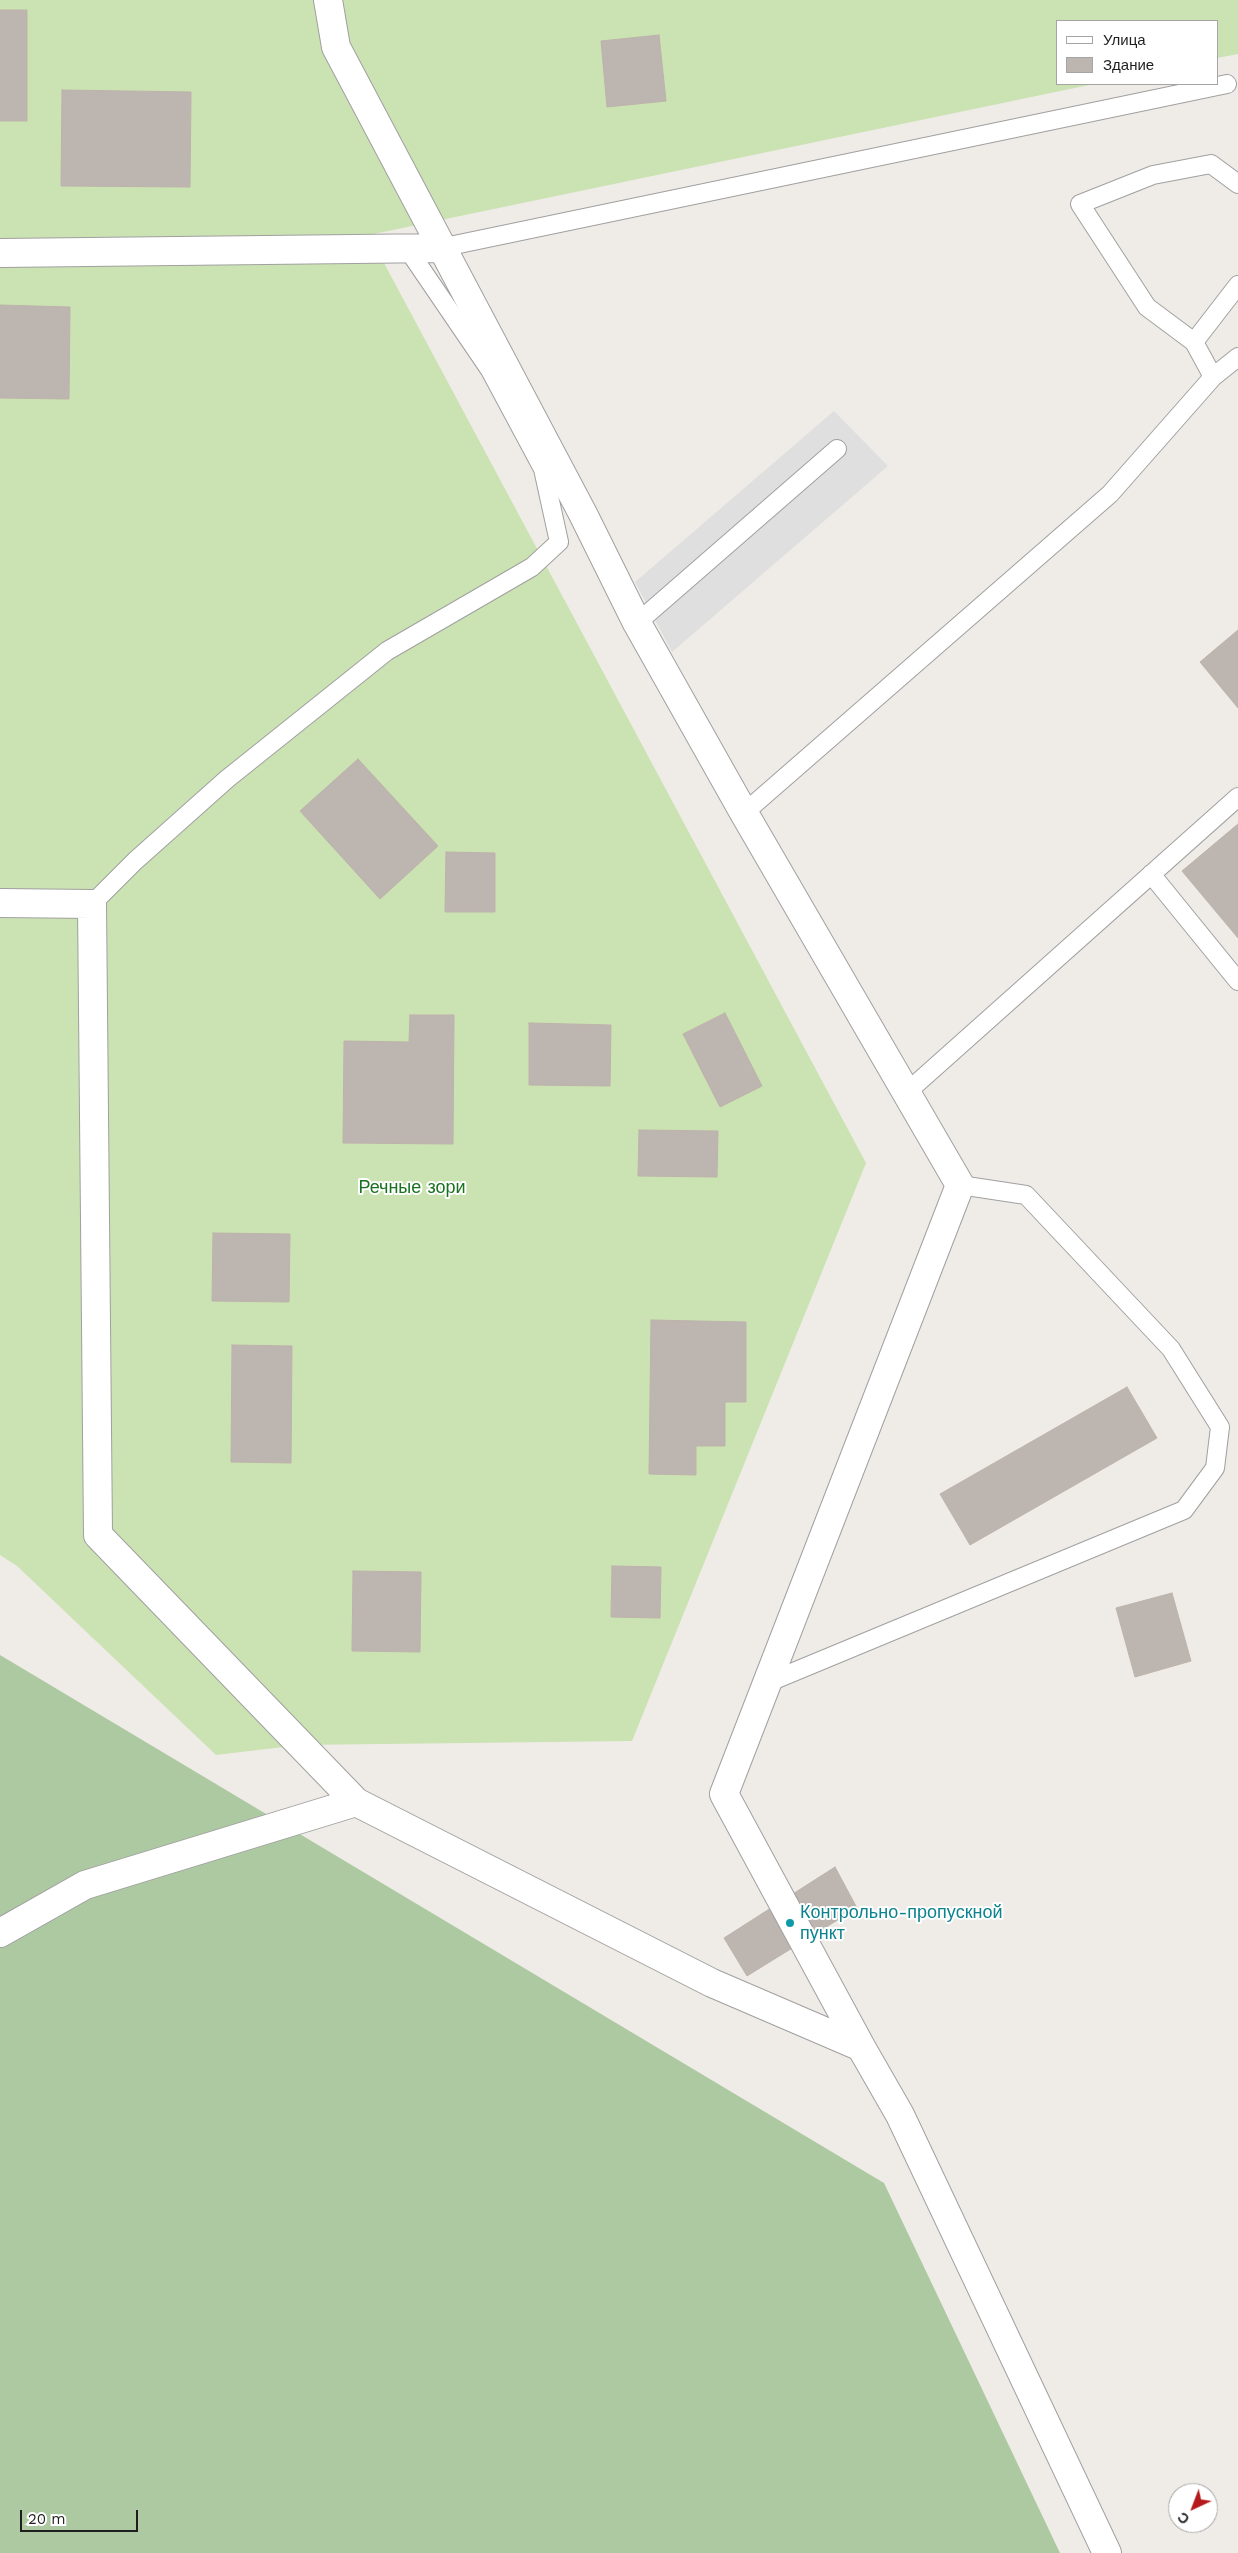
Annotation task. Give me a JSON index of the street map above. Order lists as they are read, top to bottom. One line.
{"parks":["Речные зори"],"places":["Контрольно-пропускной пункт"],"legend":["Улица","Здание"],"scale_bar":"20 m","north":"bottom left"}
